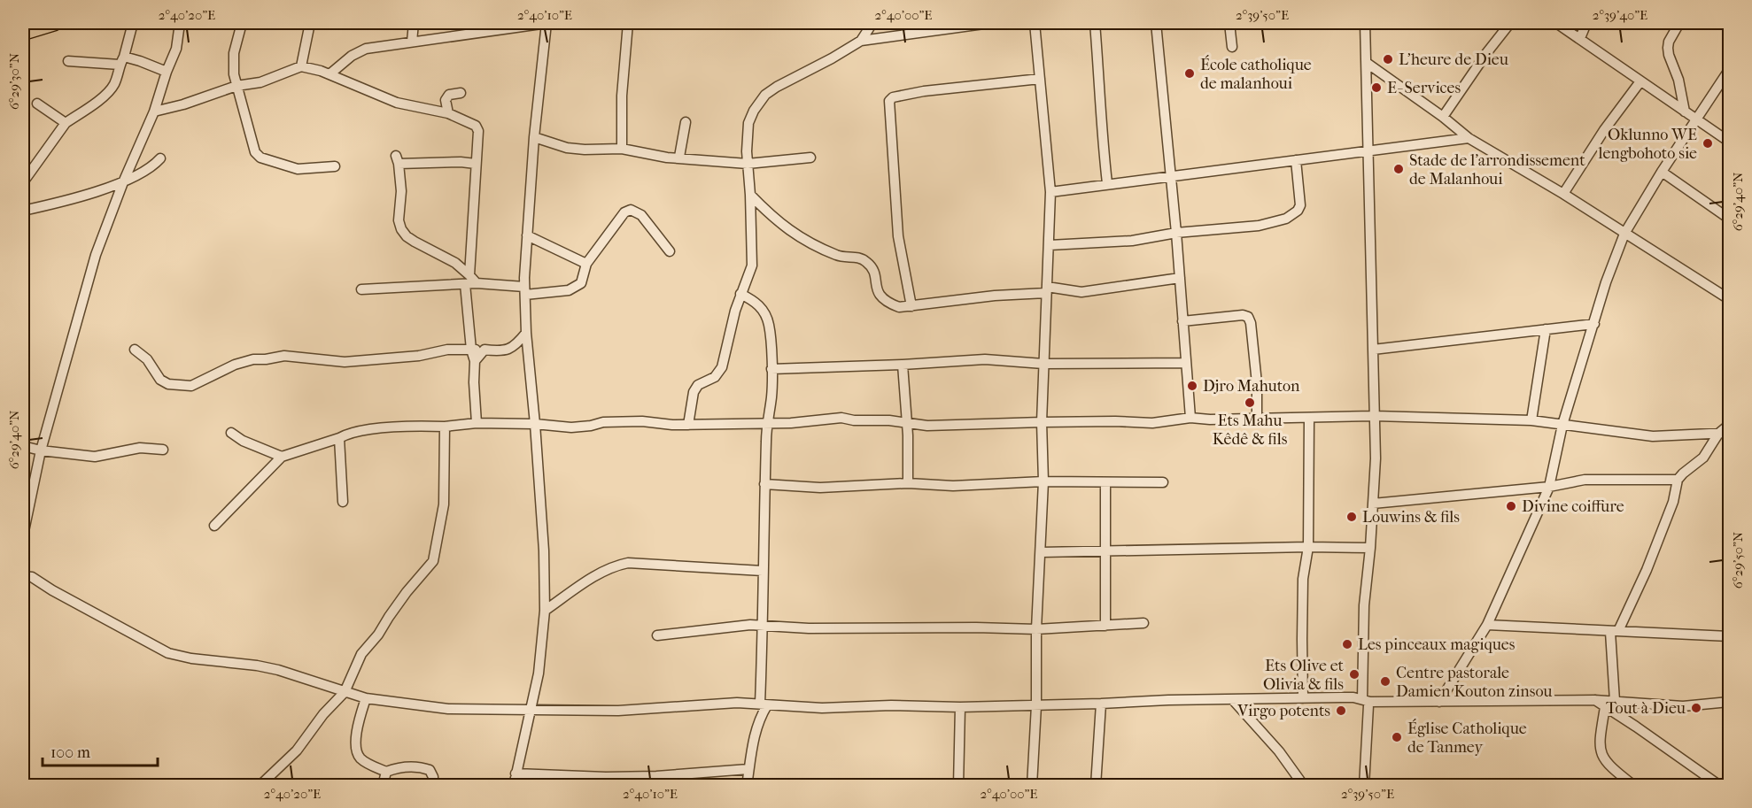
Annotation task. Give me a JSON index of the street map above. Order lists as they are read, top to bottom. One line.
{"places":["L'heure de Dieu","École catholique de malanhoui","E- Services","Oklunno WE lengbohoto sie","Stade de l'arrondissement de Malanhoui","Djro Mahuton","Ets Mahu Kêdê & fils","Divine coiffure","Louwins & fils","Les pinceaux magiques","Ets Olive et Olivia & fils","Centre pastorale Damien Kouton zinsou","Tout à Dieu","Virgo potents","Église Catholique de Tanmey"],"scale_bar":"100 m","coordinates":["2°40'20\"E","2°40'10\"E","2°40'00\"E","2°39'50\"E","2°39'40\"E","6°29'30\"N","6°29'40\"N","6°29'50\"N"]}
